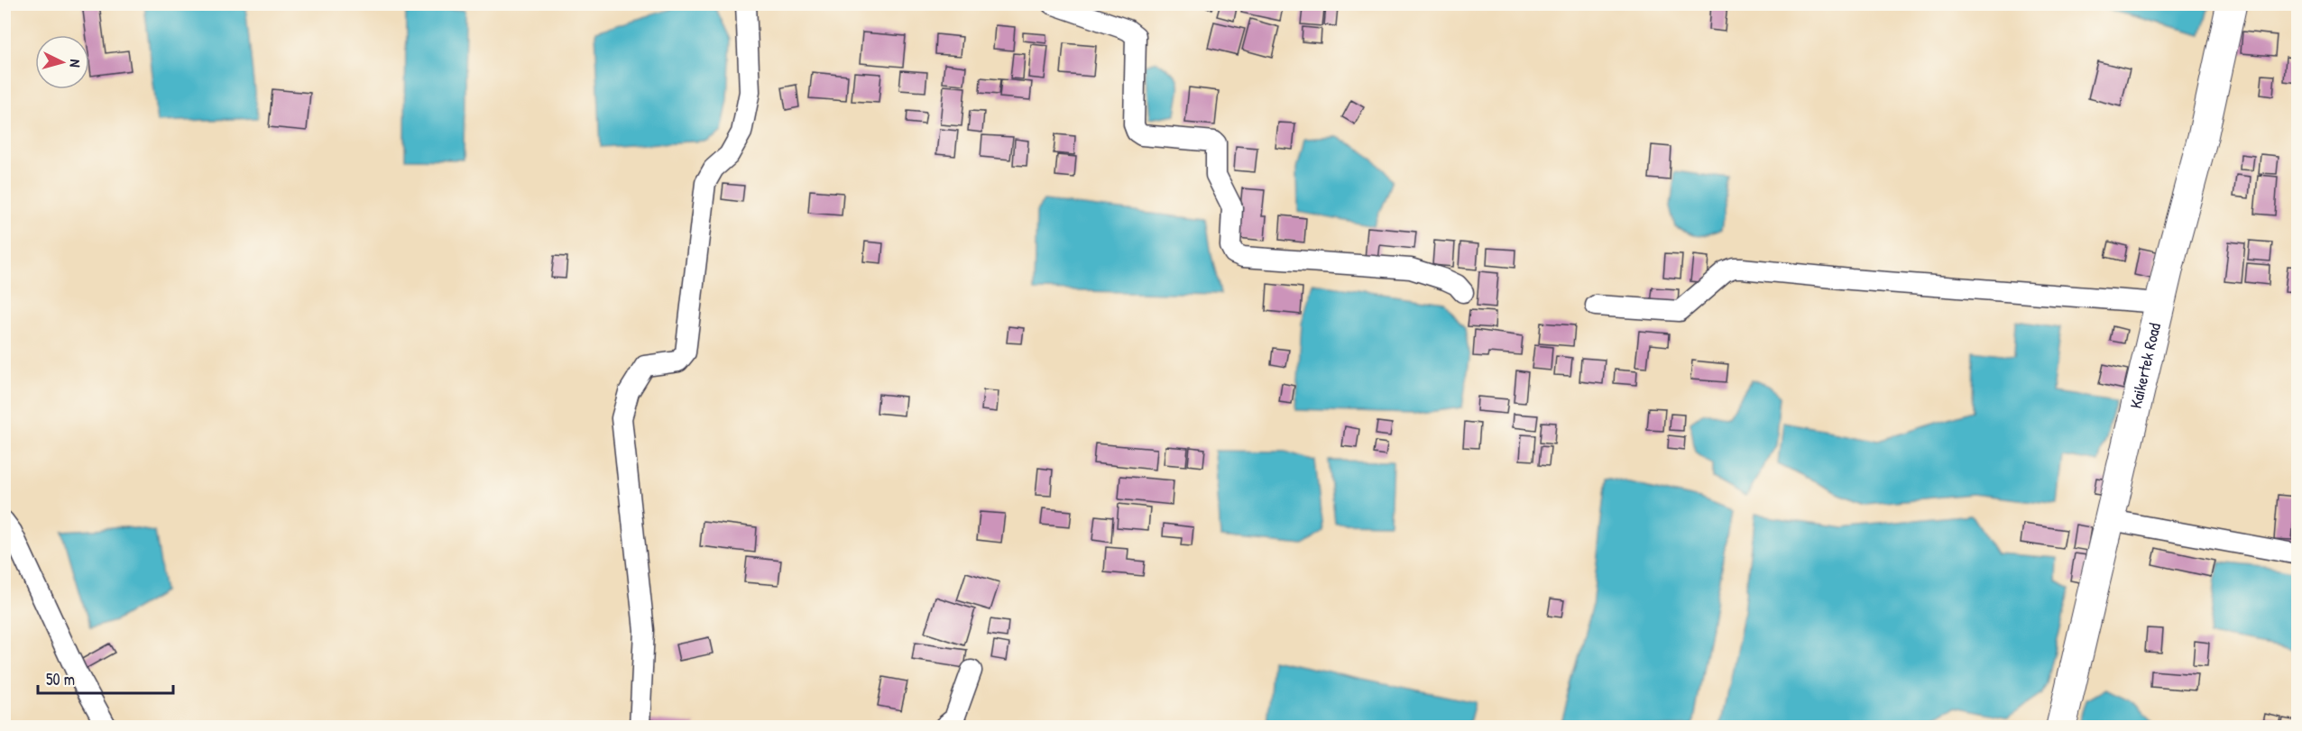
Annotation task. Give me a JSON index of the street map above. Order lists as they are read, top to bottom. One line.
{"streets":{"main road":["Kaikertek Road"]},"scale_bar":"50 m","north":"right"}
